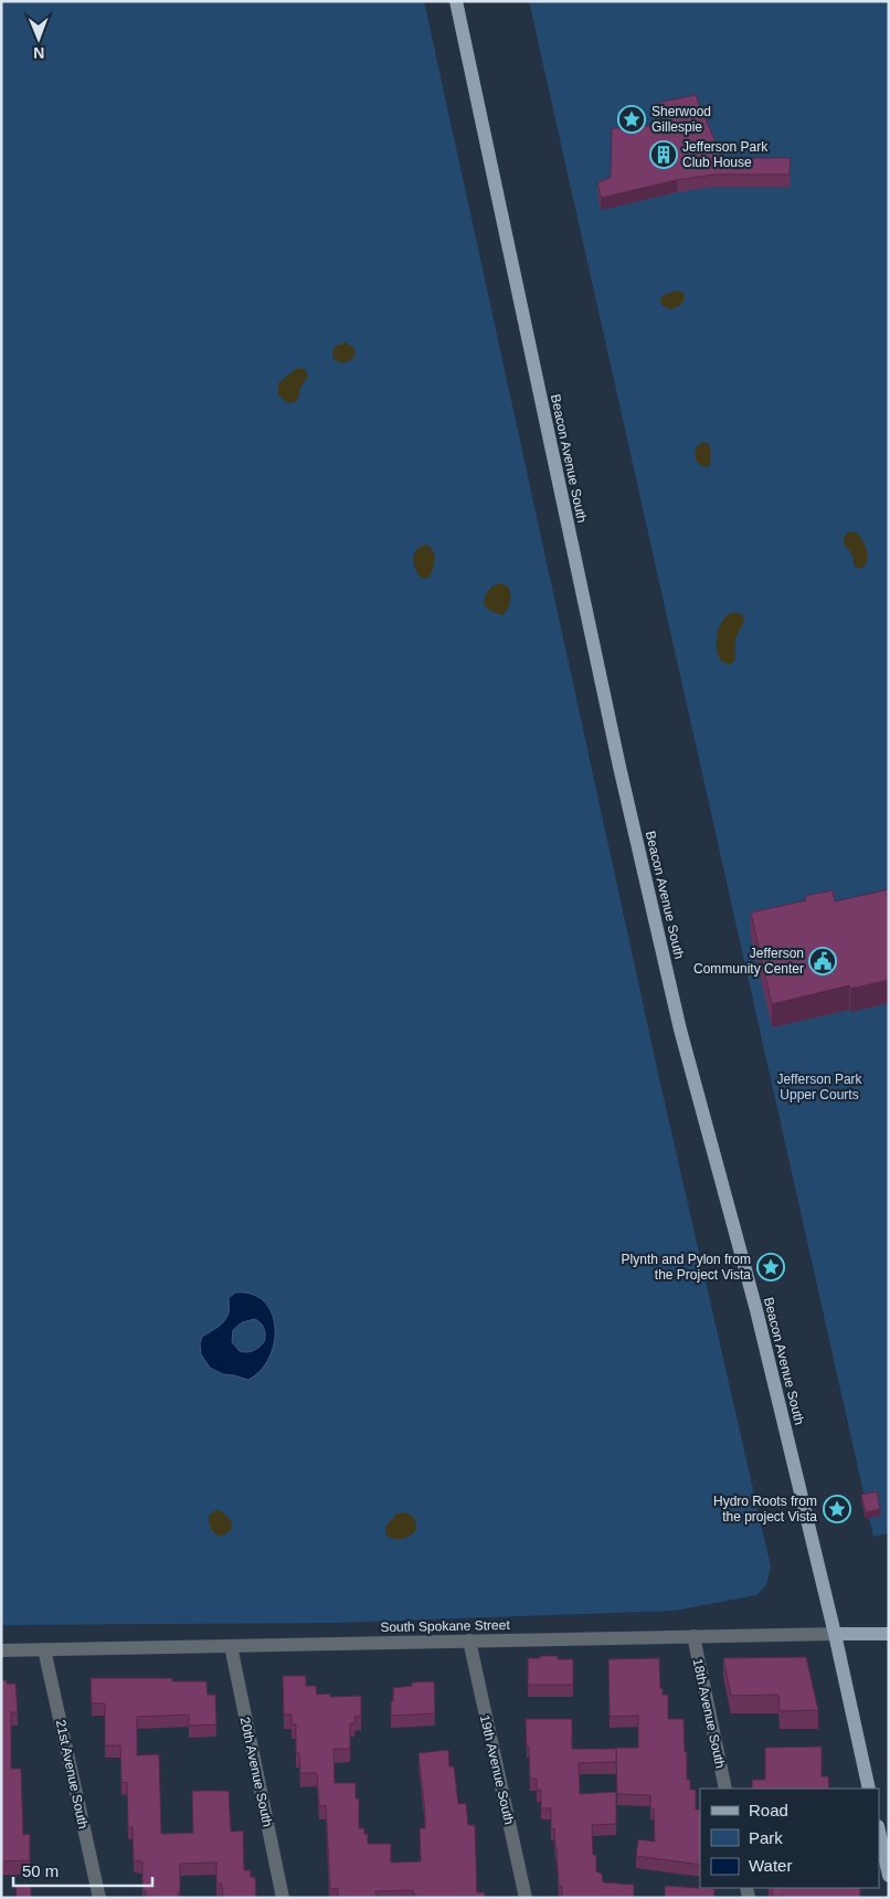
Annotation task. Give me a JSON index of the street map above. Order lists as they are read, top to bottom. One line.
{"streets":{"main road":["Beacon Avenue South","South Spokane Street"],"street":["18th Avenue South","19th Avenue South","20th Avenue South","21st Avenue South"]},"crossings":[["Beacon Avenue South","South Spokane Street"],["South Spokane Street","18th Avenue South"],["South Spokane Street","19th Avenue South"],["South Spokane Street","20th Avenue South"],["South Spokane Street","21st Avenue South"]],"parks":["Jefferson Park Upper Courts"],"places":{"place":["Sherwood Gillespie","Plynth and Pylon from the Project Vista","Hydro Roots from the project Vista"],"building":["Jefferson Park Club House"],"public building":["Jefferson Community Center"]},"legend":["Road","Park","Water"],"scale_bar":"50 m","north":"bottom"}
